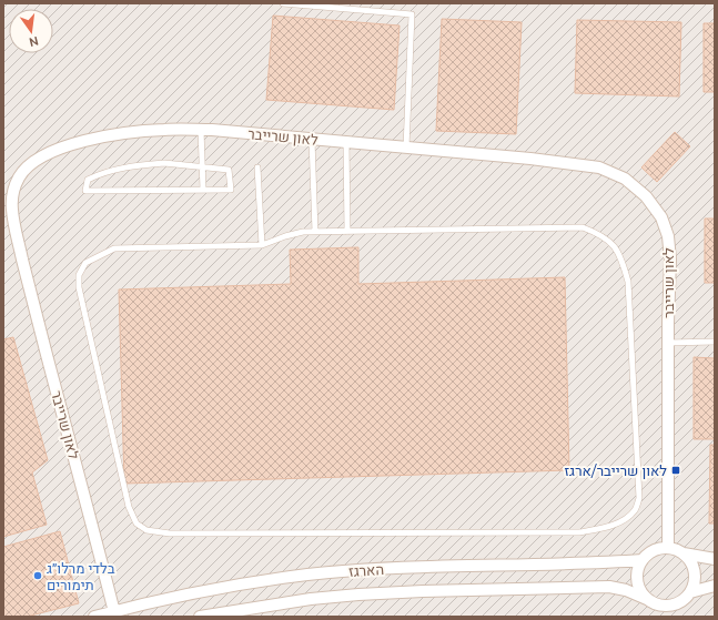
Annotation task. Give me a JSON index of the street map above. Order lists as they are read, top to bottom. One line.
{"streets":{"street":["לאון שרייבר","הארגז"]},"crossings":[["לאון שרייבר","הארגז"]],"places":{"transit":["לאון שרייבר/ארגז"],"other":["בלדי מרלו״ג תימורים"]},"north":"bottom"}
